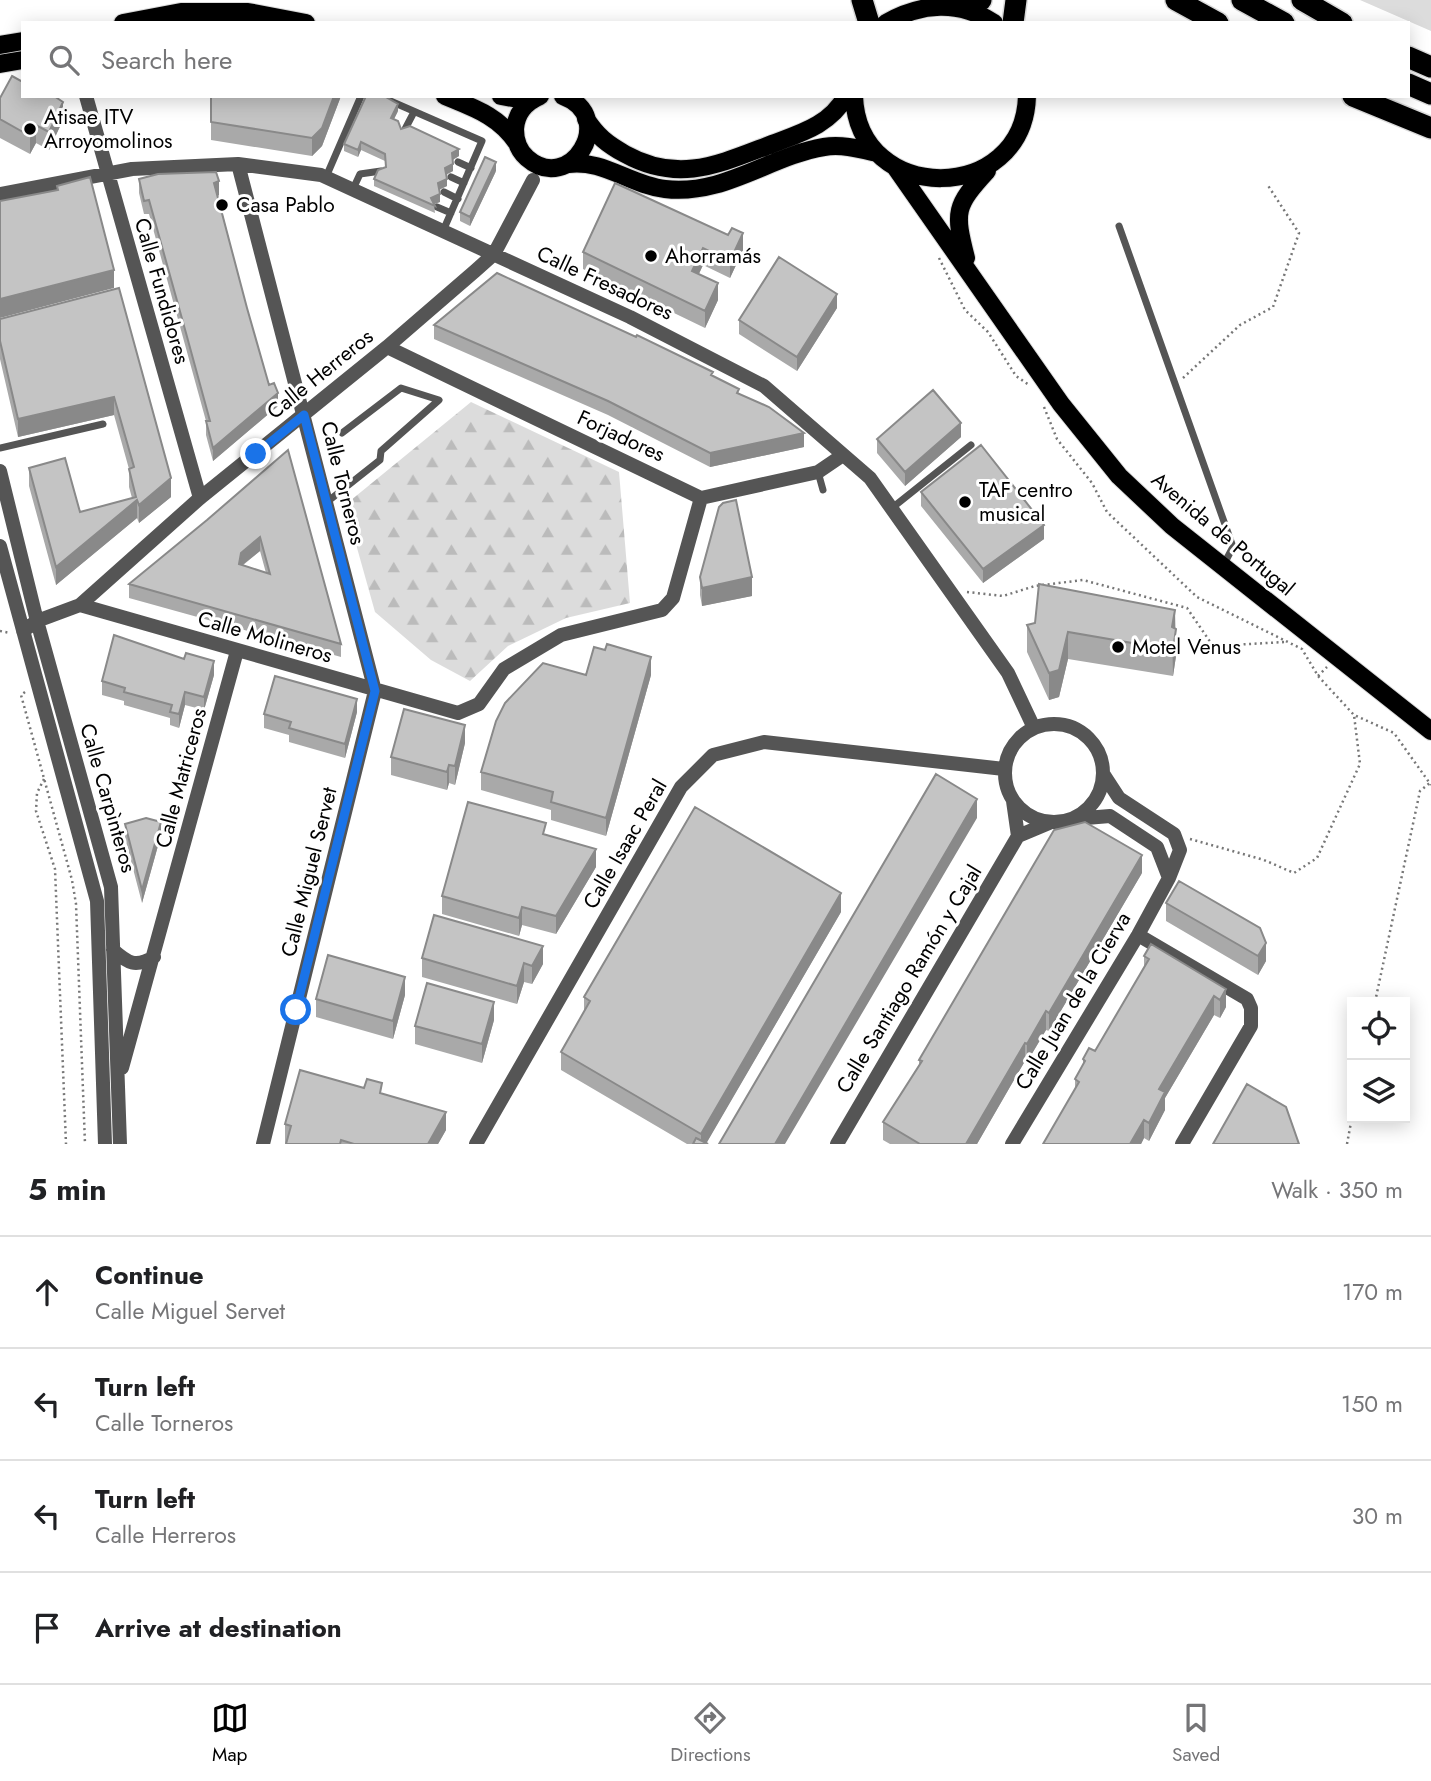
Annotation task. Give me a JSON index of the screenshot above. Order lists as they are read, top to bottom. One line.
{"streets":{"main road":["Avenida de Portugal"],"street":["Calle Fresadores","Calle Fundidores","Calle Herreros","Forjadores","Calle Torneros","Calle Molineros","Calle Matriceros","Calle Carpìnteros","Calle Isaac Peral","Calle Miguel Servet","Calle Santiago Ramón y Cajal","Calle Juan de la Cierva"]},"crossings":[["Calle Fresadores","Calle Fundidores"],["Calle Fresadores","Calle Herreros"],["Calle Fresadores","Calle Torneros"],["Calle Fresadores","Calle Isaac Peral"],["Calle Fundidores","Calle Herreros"],["Calle Herreros","Forjadores"],["Calle Herreros","Calle Torneros"],["Calle Herreros","Calle Molineros"],["Calle Herreros","Calle Carpìnteros"],["Forjadores","Calle Molineros"],["Calle Torneros","Calle Molineros"],["Calle Torneros","Calle Miguel Servet"],["Calle Molineros","Calle Matriceros"],["Calle Molineros","Calle Miguel Servet"],["Calle Matriceros","Calle Carpìnteros"]],"places":["Atisae ITV Arroyomolinos","Casa Pablo","Ahorramás","TAF centro musical","Motel Venus"],"page":{"search":"Search here","heading":["5 min","Walk · 350 m"],"list":[["Continue","Calle Miguel Servet","170 m"],["Turn left","Calle Torneros","150 m"],["Turn left","Calle Herreros","30 m"],"Arrive at destination"],"nav":["Map","Directions","Saved"]}}
